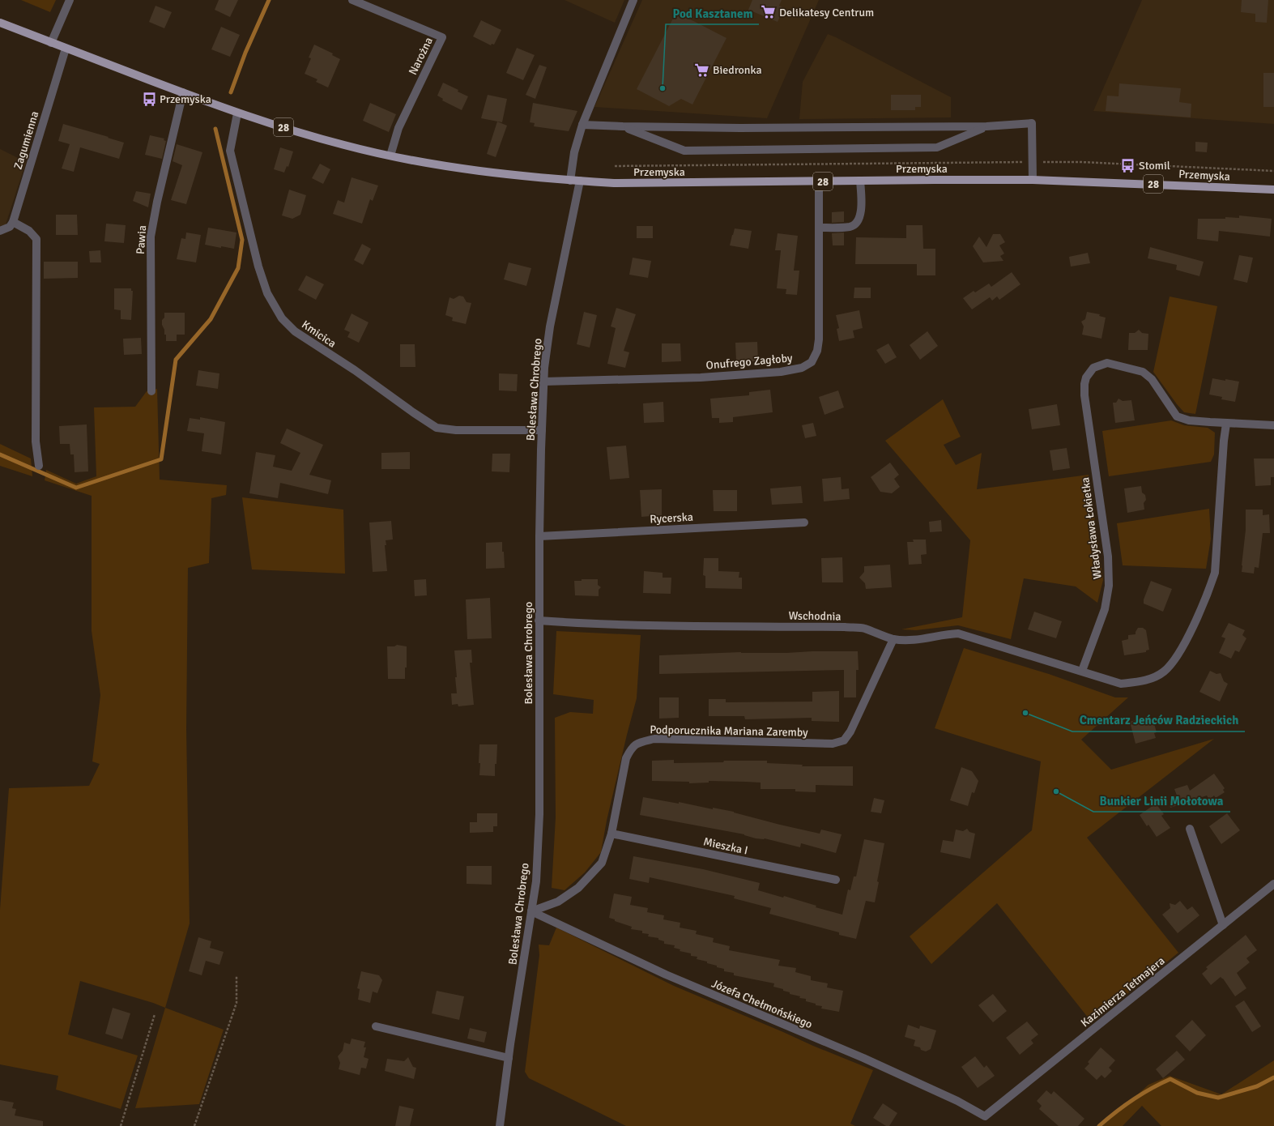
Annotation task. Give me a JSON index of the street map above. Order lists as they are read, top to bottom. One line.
{"streets":{"main road":["28","Przemyska"],"street":["Narożna","Zagumienna","Pawia","Kmicica","Onufrego Zagłoby","Bolesława Chrobrego","Rycerska","Władysława Łokietka","Wschodnia","Podporucznika Mariana Zaremby","Mieszka I","Kazimierza Tetmajera","Józefa Chełmońskiego"]},"crossings":[["Narożna","Przemyska"],["Zagumienna","Przemyska"],["Przemyska","Pawia"],["Przemyska","Kmicica"],["Przemyska","Onufrego Zagłoby"],["Przemyska","Bolesława Chrobrego"],["Kmicica","Bolesława Chrobrego"],["Onufrego Zagłoby","Bolesława Chrobrego"],["Bolesława Chrobrego","Rycerska"],["Bolesława Chrobrego","Wschodnia"],["Bolesława Chrobrego","Podporucznika Mariana Zaremby"],["Bolesława Chrobrego","Józefa Chełmońskiego"],["Władysława Łokietka","Wschodnia"],["Wschodnia","Podporucznika Mariana Zaremby"],["Podporucznika Mariana Zaremby","Mieszka I"],["Podporucznika Mariana Zaremby","Józefa Chełmońskiego"],["Kazimierza Tetmajera","Józefa Chełmońskiego"]],"places":{"supermarket":["Delikatesy Centrum","Biedronka"],"other":["Pod Kasztanem","Cmentarz Jeńców Radzieckich","Bunkier Linii Mołotowa"],"bus stop":["Przemyska","Stomil"]}}
